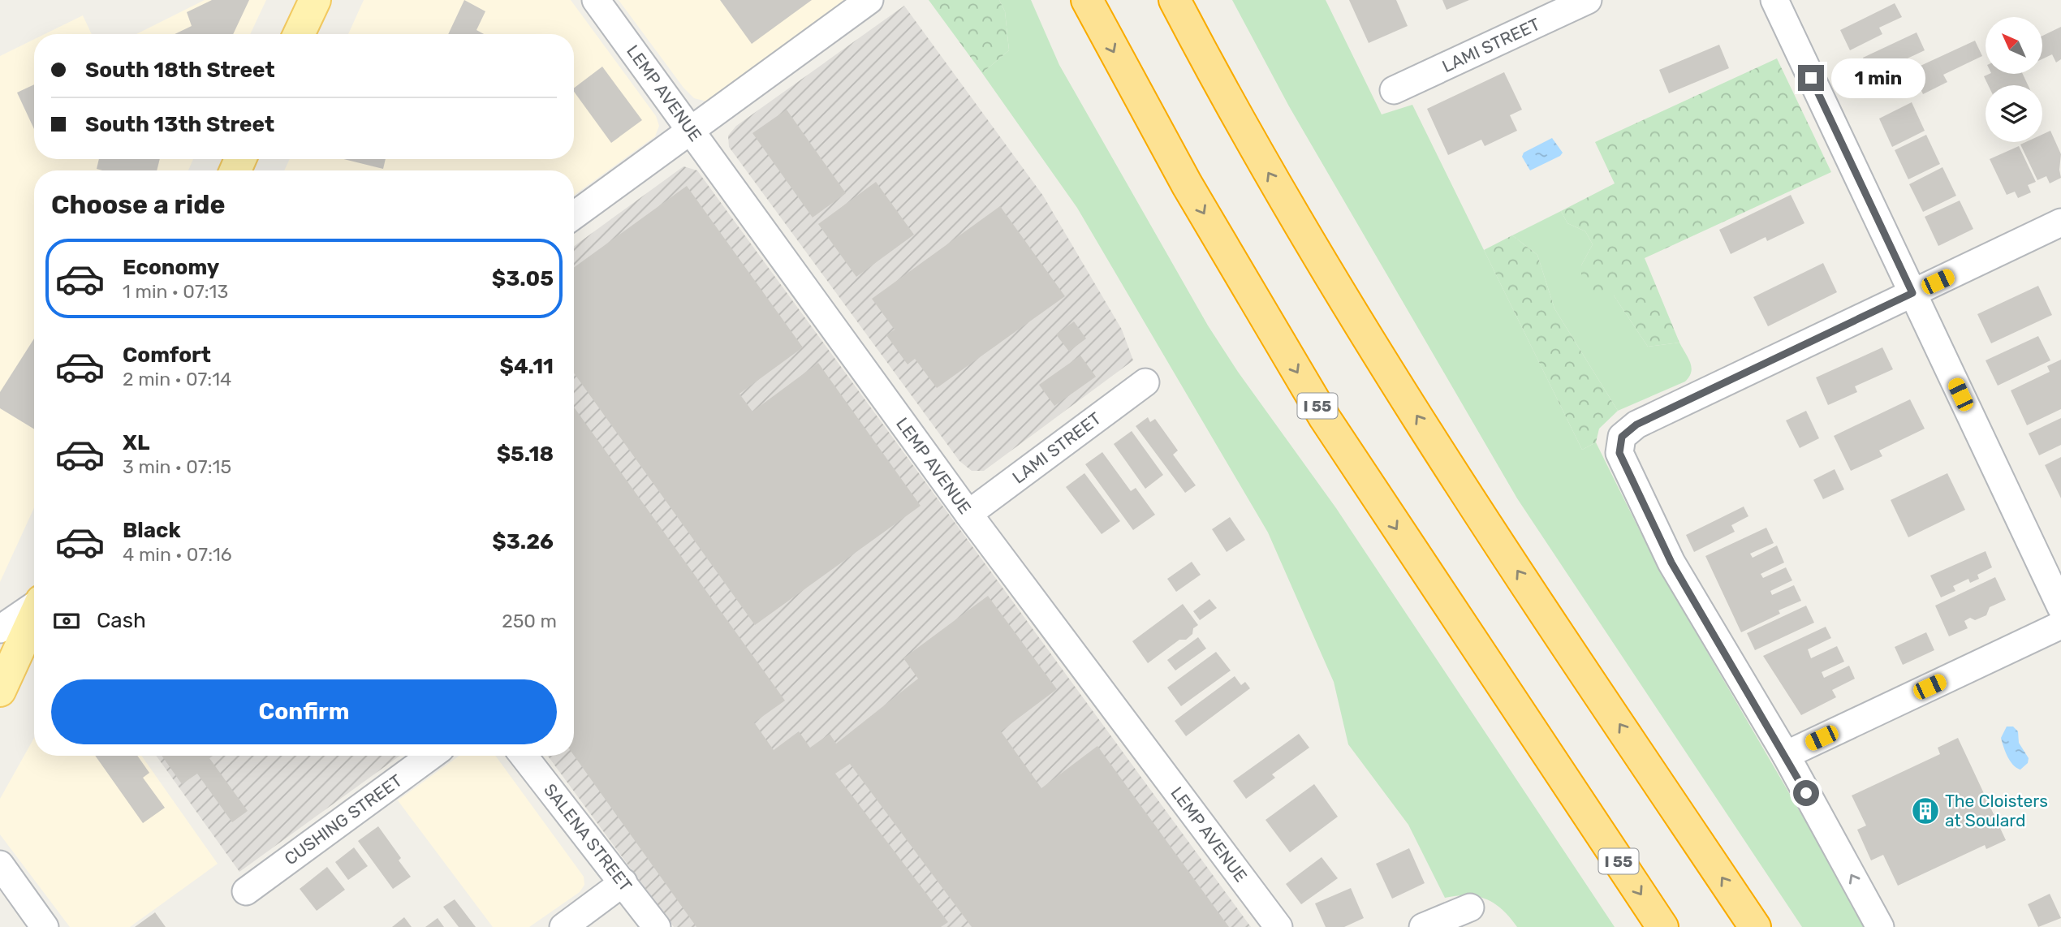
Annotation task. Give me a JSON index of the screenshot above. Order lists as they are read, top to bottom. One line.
{"streets":{"highway":["I 55"],"street":["LAMI STREET","LEMP AVENUE","CUSHING STREET","SALENA STREET"]},"crossings":[["LAMI STREET","LEMP AVENUE"]],"places":{"building":["The Cloisters at Soulard"]},"north":"top left","page":{"banner":["South 18th Street","South 13th Street"],"bubble":"1 min","heading":"Choose a ride","list":[{"name":"Economy","note":"1 min · 07:13","value":"$3.05"},{"name":"Comfort","note":"2 min · 07:14","value":"$4.11"},{"name":"XL","note":"3 min · 07:15","value":"$5.18"},{"name":"Black","note":"4 min · 07:16","value":"$3.26"}],"pay":["Cash","250 m"],"buttons":"Confirm"}}
